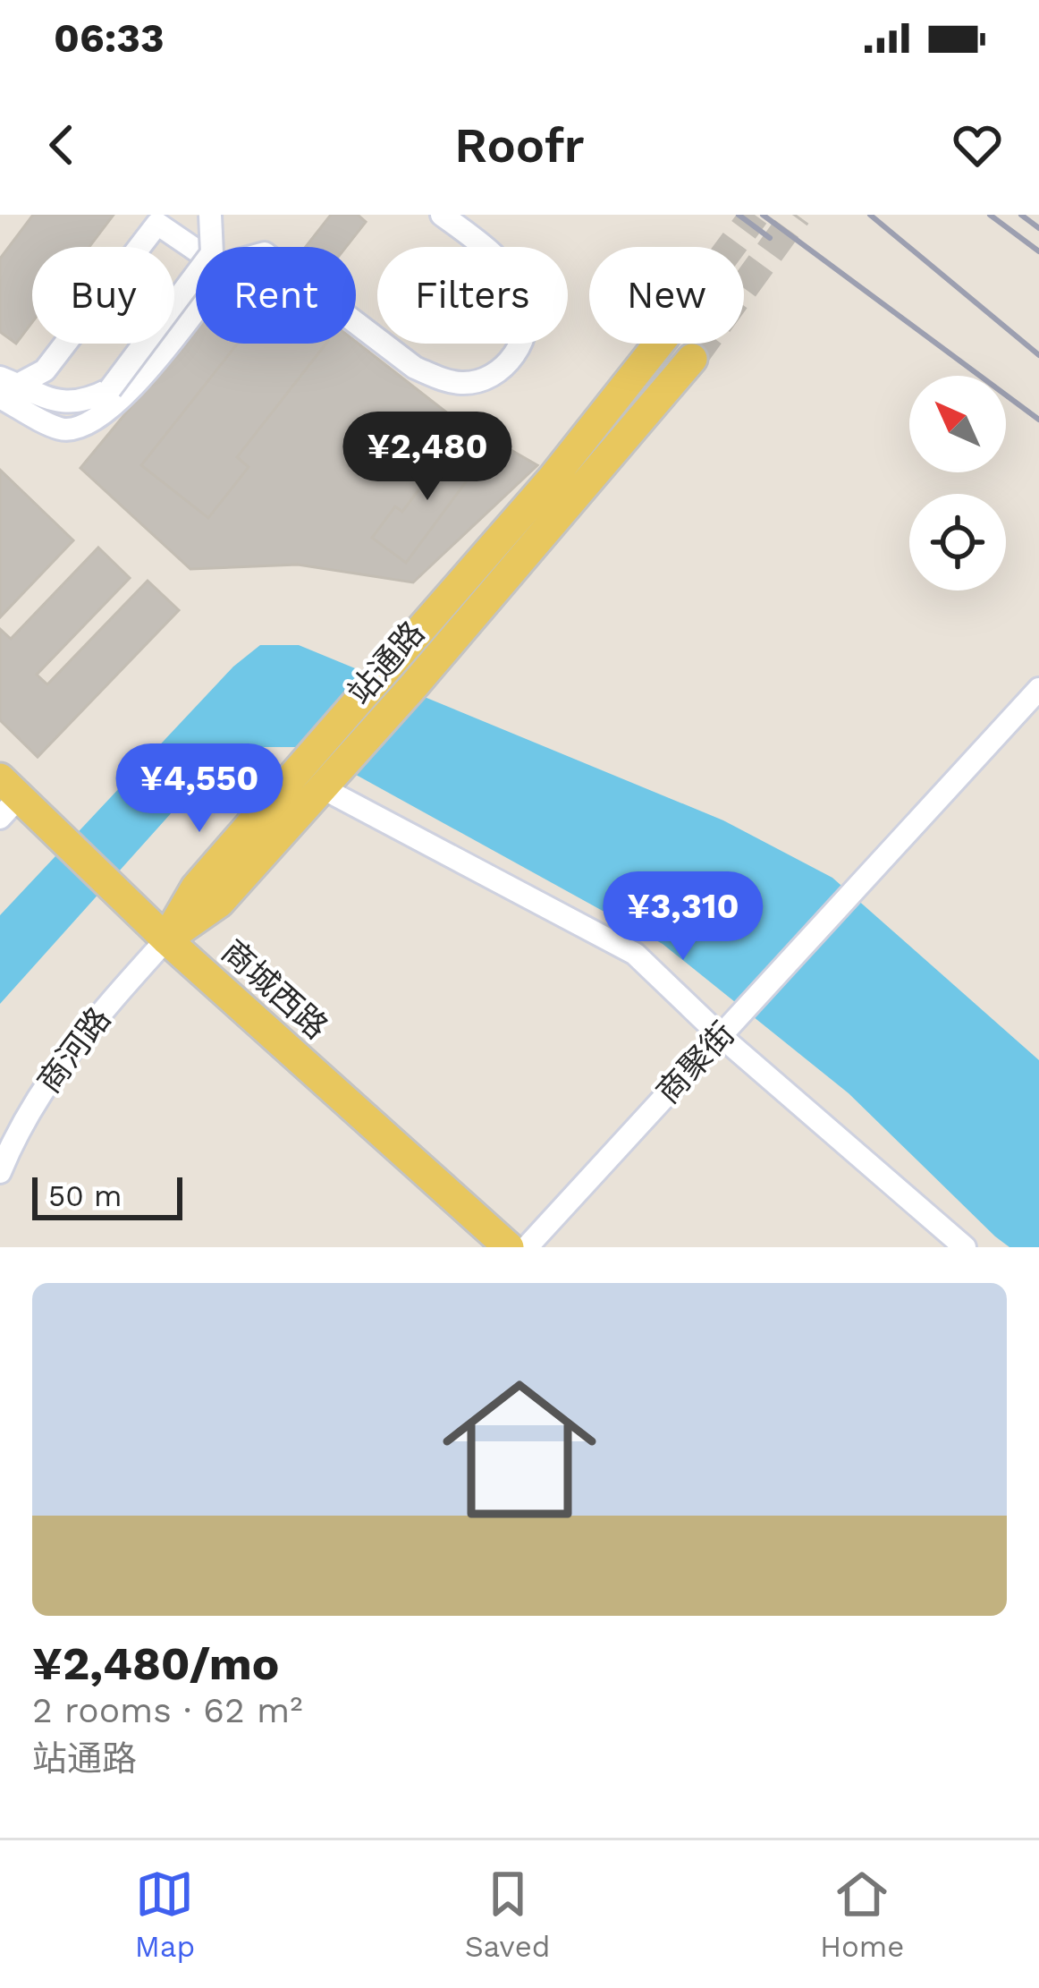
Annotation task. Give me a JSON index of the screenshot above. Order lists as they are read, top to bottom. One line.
{"streets":{"main road":["站通路","商城西路"],"street":["商河路","商聚街"]},"crossings":[["站通路","商城西路"],["站通路","商河路"],["商城西路","商河路"]],"scale_bar":"50 m","north":"top left","page":{"status":"06:33","header":"Roofr","chip":["Buy","Rent","Filters","New"],"price":["¥2,480","¥4,550","¥3,310"],"scale":"50 m","list":[{"name":"¥2,480/mo","note":"2 rooms · 62 m² · 站通路"}],"tabs":["Map","Saved","Home"]}}
